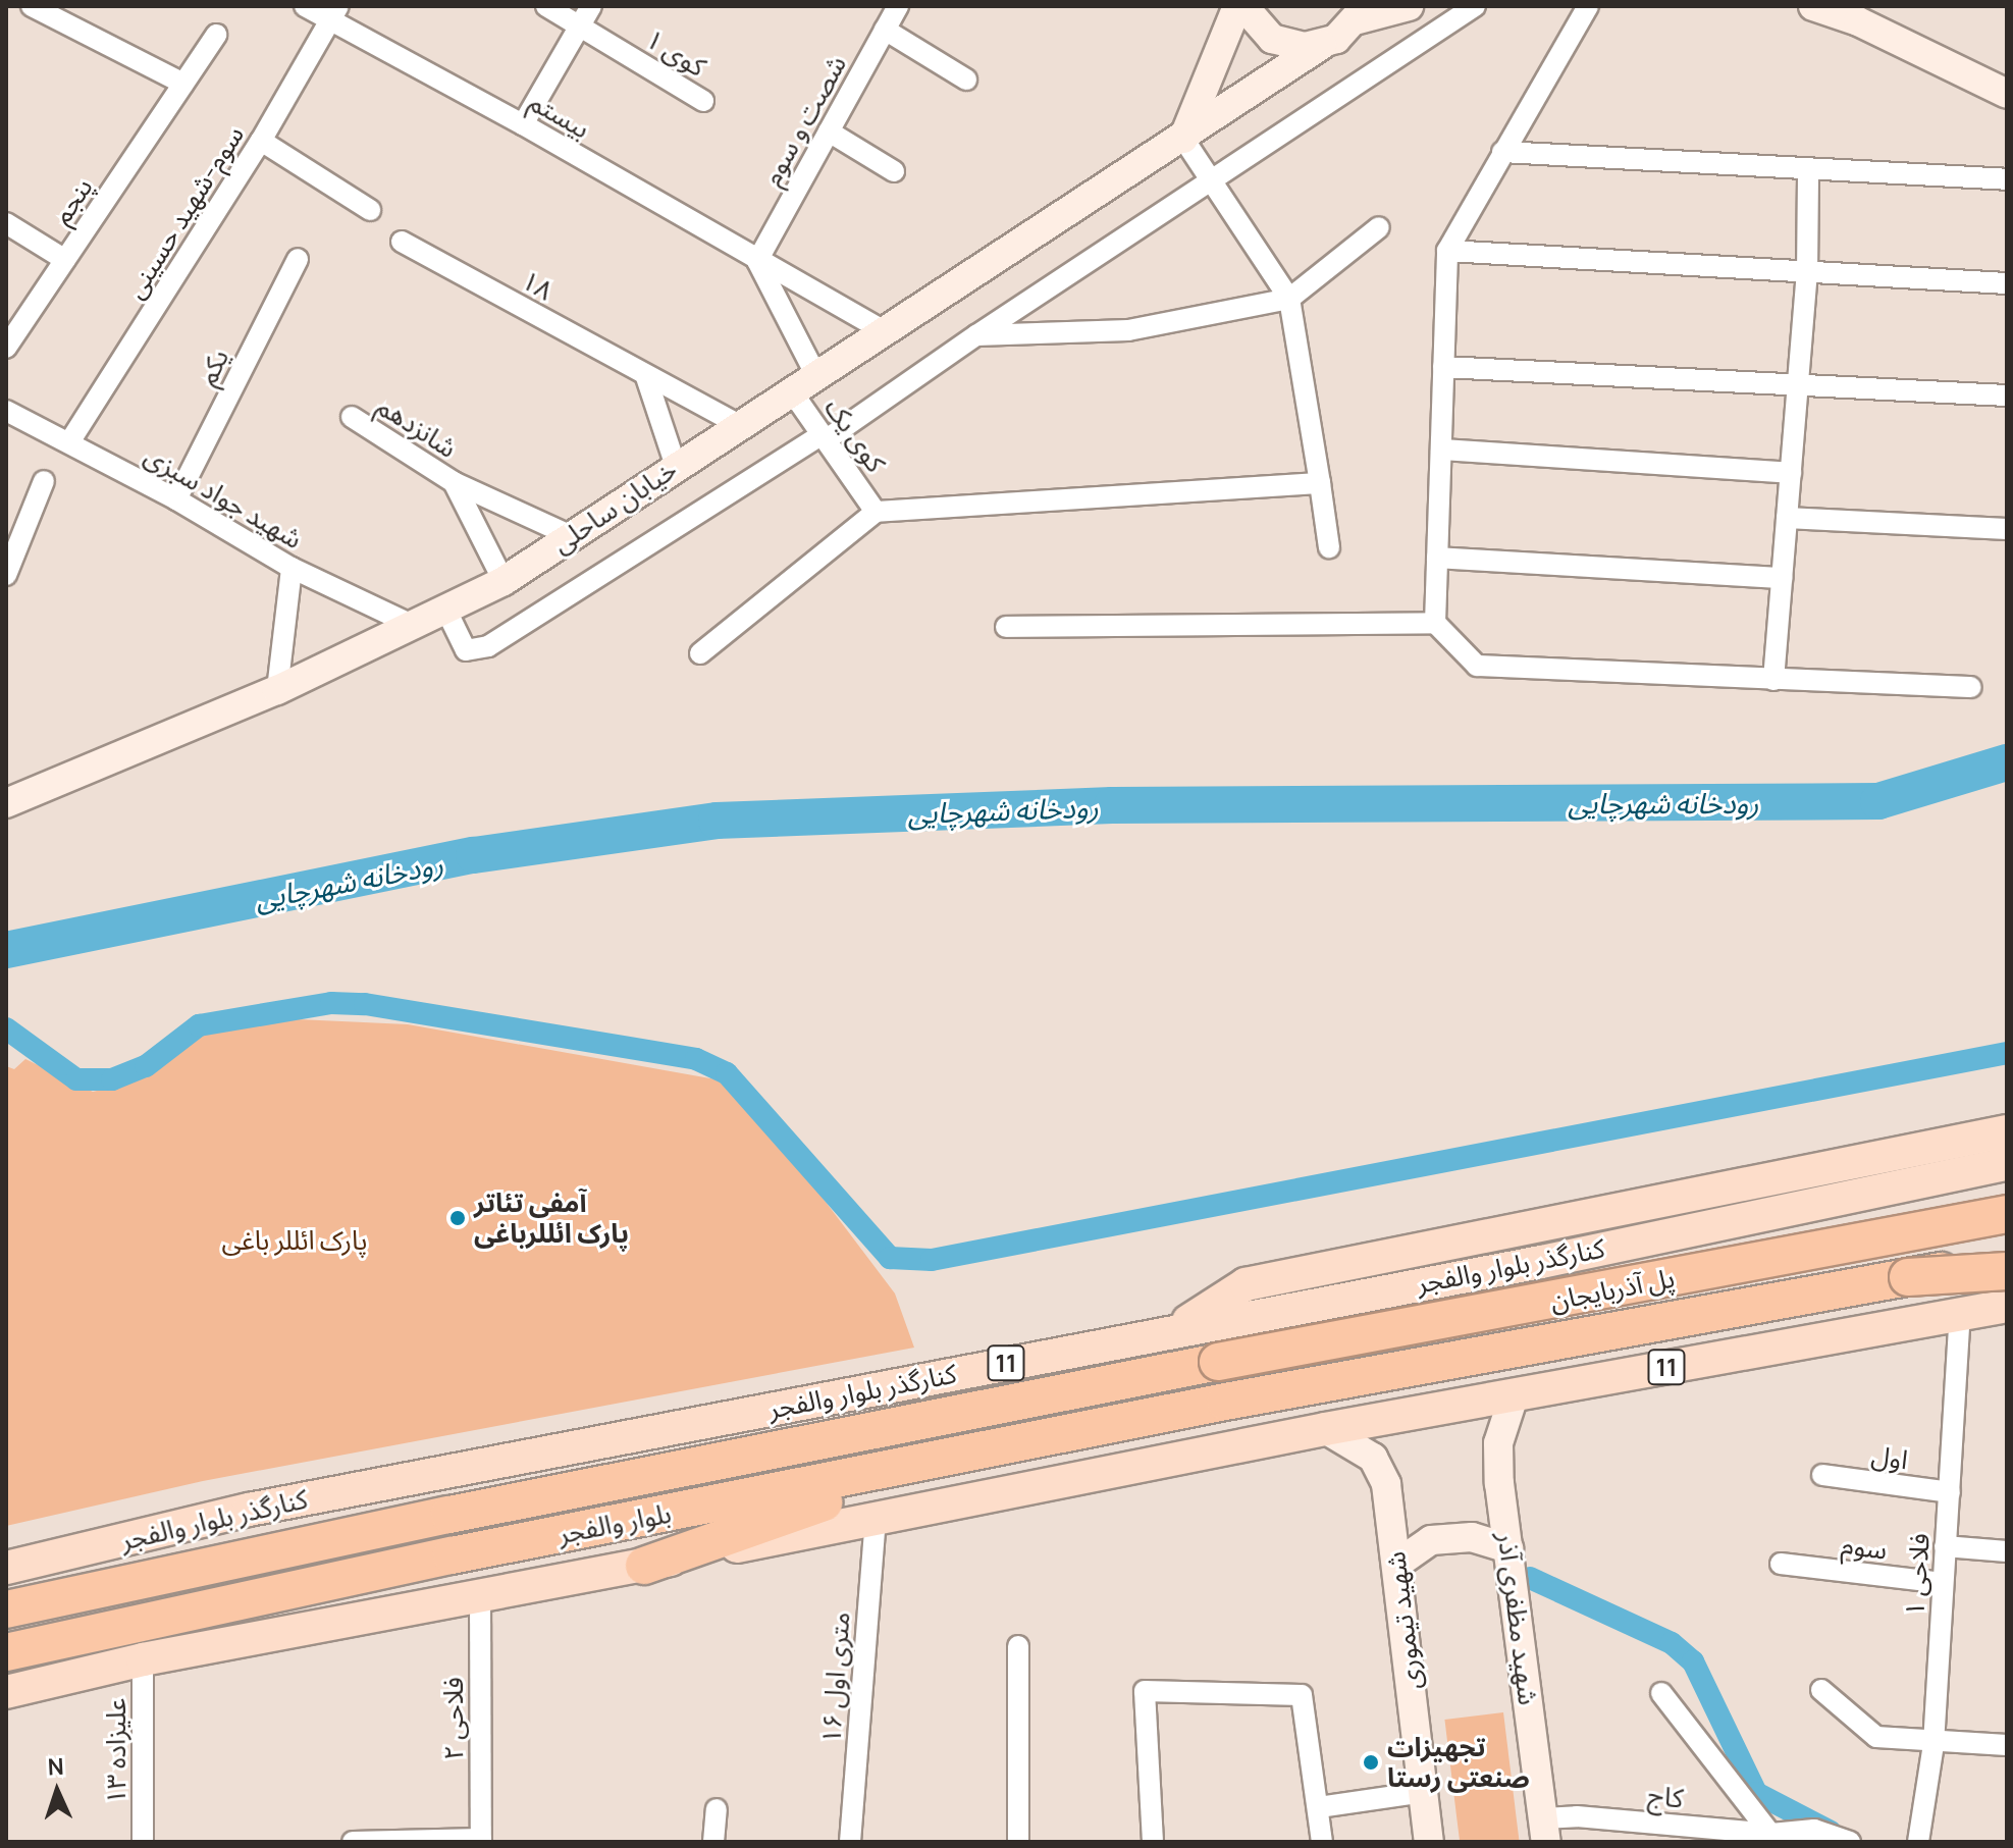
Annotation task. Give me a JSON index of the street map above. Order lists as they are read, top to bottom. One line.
{"streets":{"highway":["پل آذربایجان","11","بلوار والفجر"],"main road":["کنارگذر بلوار والفجر"],"street":["کوی ۱","بیستم","شصت و سوم","پنجم","سوم-شهید حسینی","۱۸","یکم","شانزدهم","کوی یک","شهید جواد سبزی","خیابان ساحلی","اول","سوم","فلاحی ۱","شهید مظفری آذر","شهید تیموری","۱۶ متری اول","فلاحی ۲","۱۳ علیزاده","کاج"]},"crossings":[["بیستم","شصت و سوم"],["بیستم","سوم-شهید حسینی"],["بیستم","کوی یک"],["بیستم","خیابان ساحلی"],["شصت و سوم","کوی یک"],["سوم-شهید حسینی","شهید جواد سبزی"],["۱۸","خیابان ساحلی"],["یکم","شهید جواد سبزی"],["شانزدهم","خیابان ساحلی"],["کوی یک","خیابان ساحلی"],["شهید جواد سبزی","خیابان ساحلی"],["پل آذربایجان","بلوار والفجر"],["11","فلاحی ۱"],["11","شهید مظفری آذر"],["11","شهید تیموری"],["اول","فلاحی ۱"],["سوم","فلاحی ۱"],["شهید مظفری آذر","کاج"]],"water":["رودخانه شهرچایی"],"parks":["پارک ائللر باغی"],"places":["آمفی تئاتر پارک ائللرباغی","تجهیزات صنعتی رستا"],"north":"top"}
